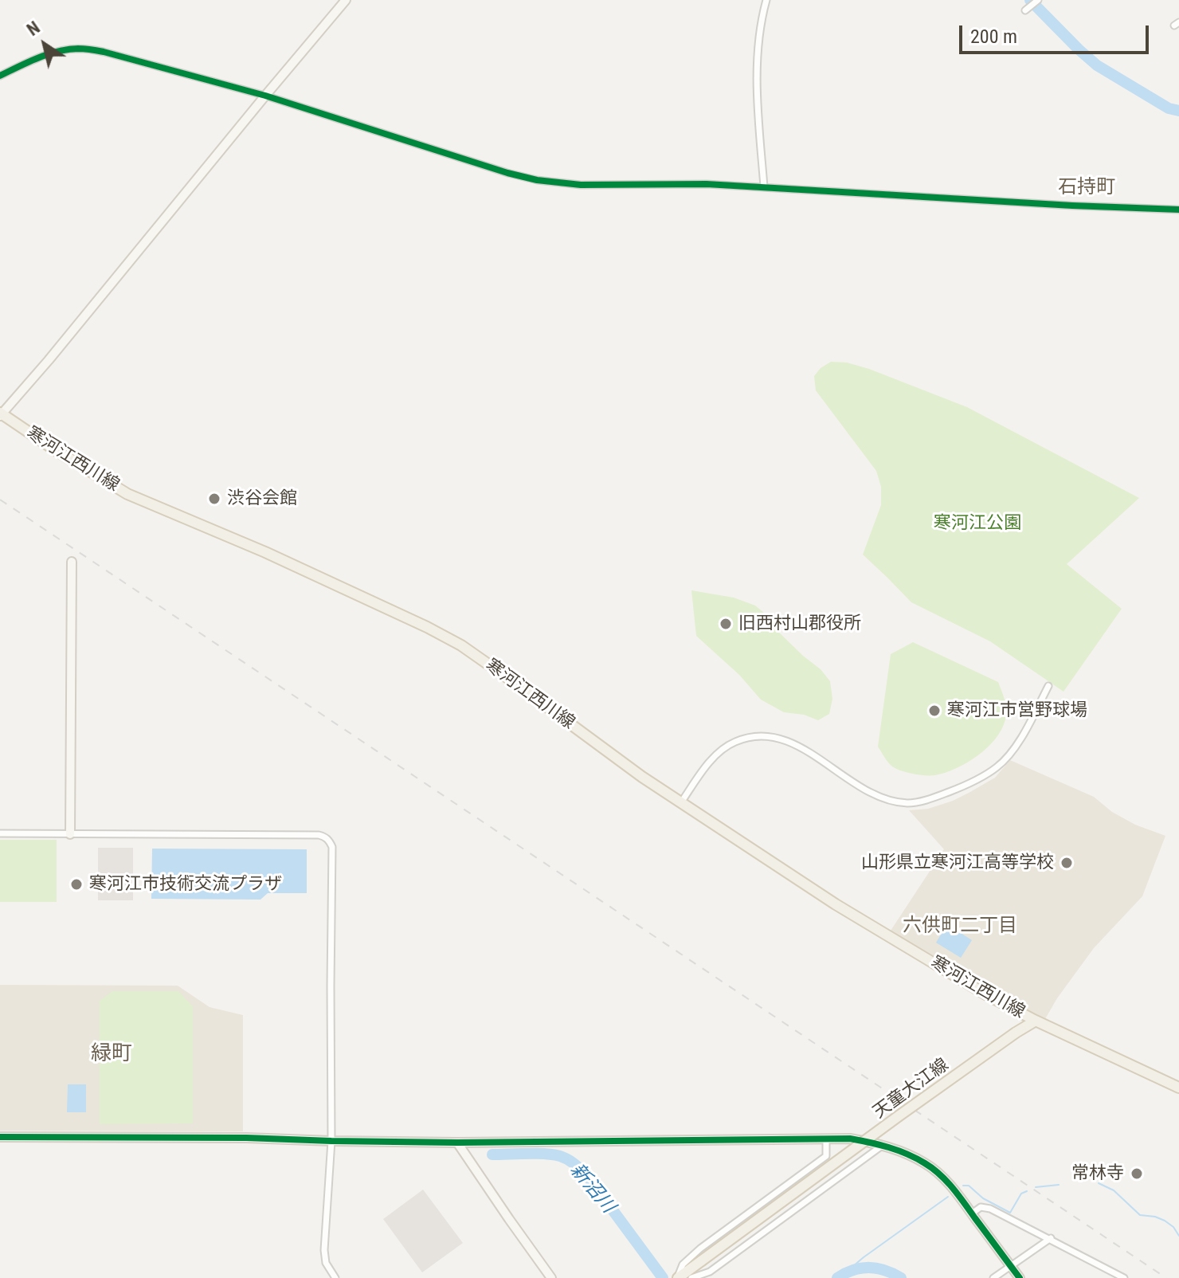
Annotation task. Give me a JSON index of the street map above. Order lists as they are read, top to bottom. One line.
{"streets":{"main road":["寒河江西川線","天童大江線"]},"crossings":[["寒河江西川線","天童大江線"]],"districts":["石持町","六供町二丁目","緑町"],"water":["新沼川"],"parks":["寒河江公園"],"places":["渋谷会館","旧西村山郡役所","寒河江市営野球場","山形県立寒河江高等学校","寒河江市技術交流プラザ","常林寺"],"scale_bar":"200 m","north":"top left"}
